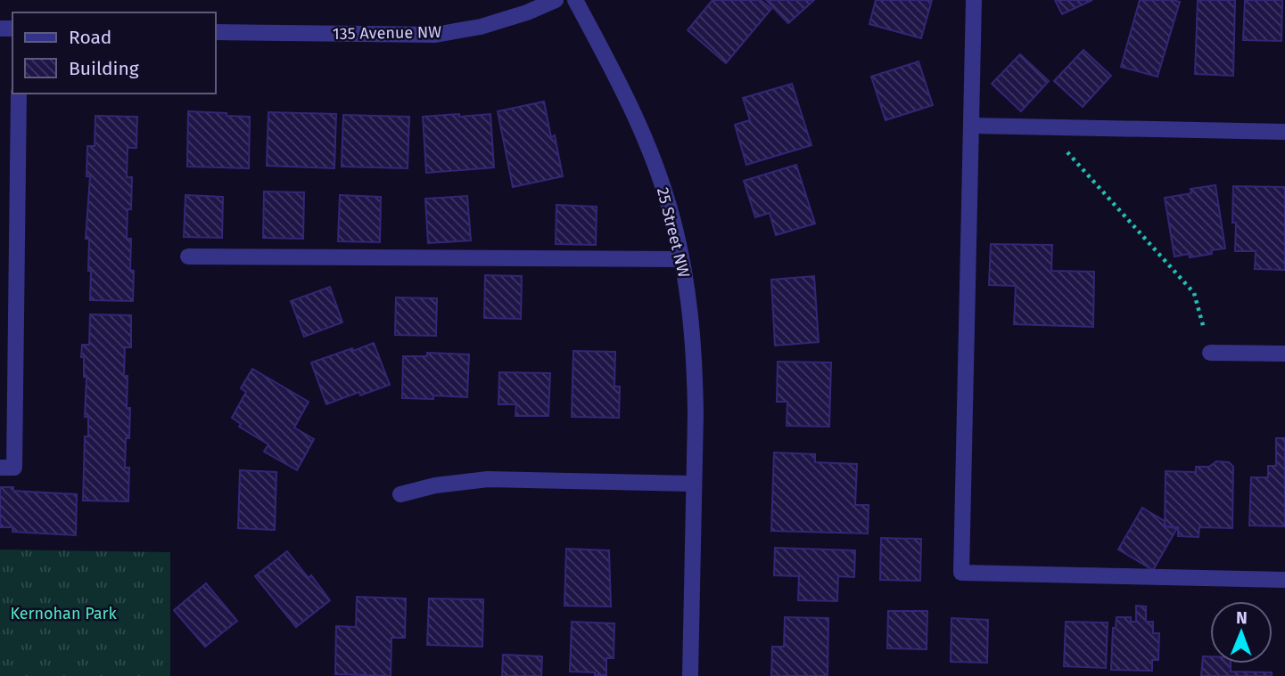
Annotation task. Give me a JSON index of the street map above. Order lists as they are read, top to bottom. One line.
{"streets":{"street":["135 Avenue NW","25 Street NW"]},"parks":["Kernohan Park"],"legend":["Road","Building"],"north":"top"}
